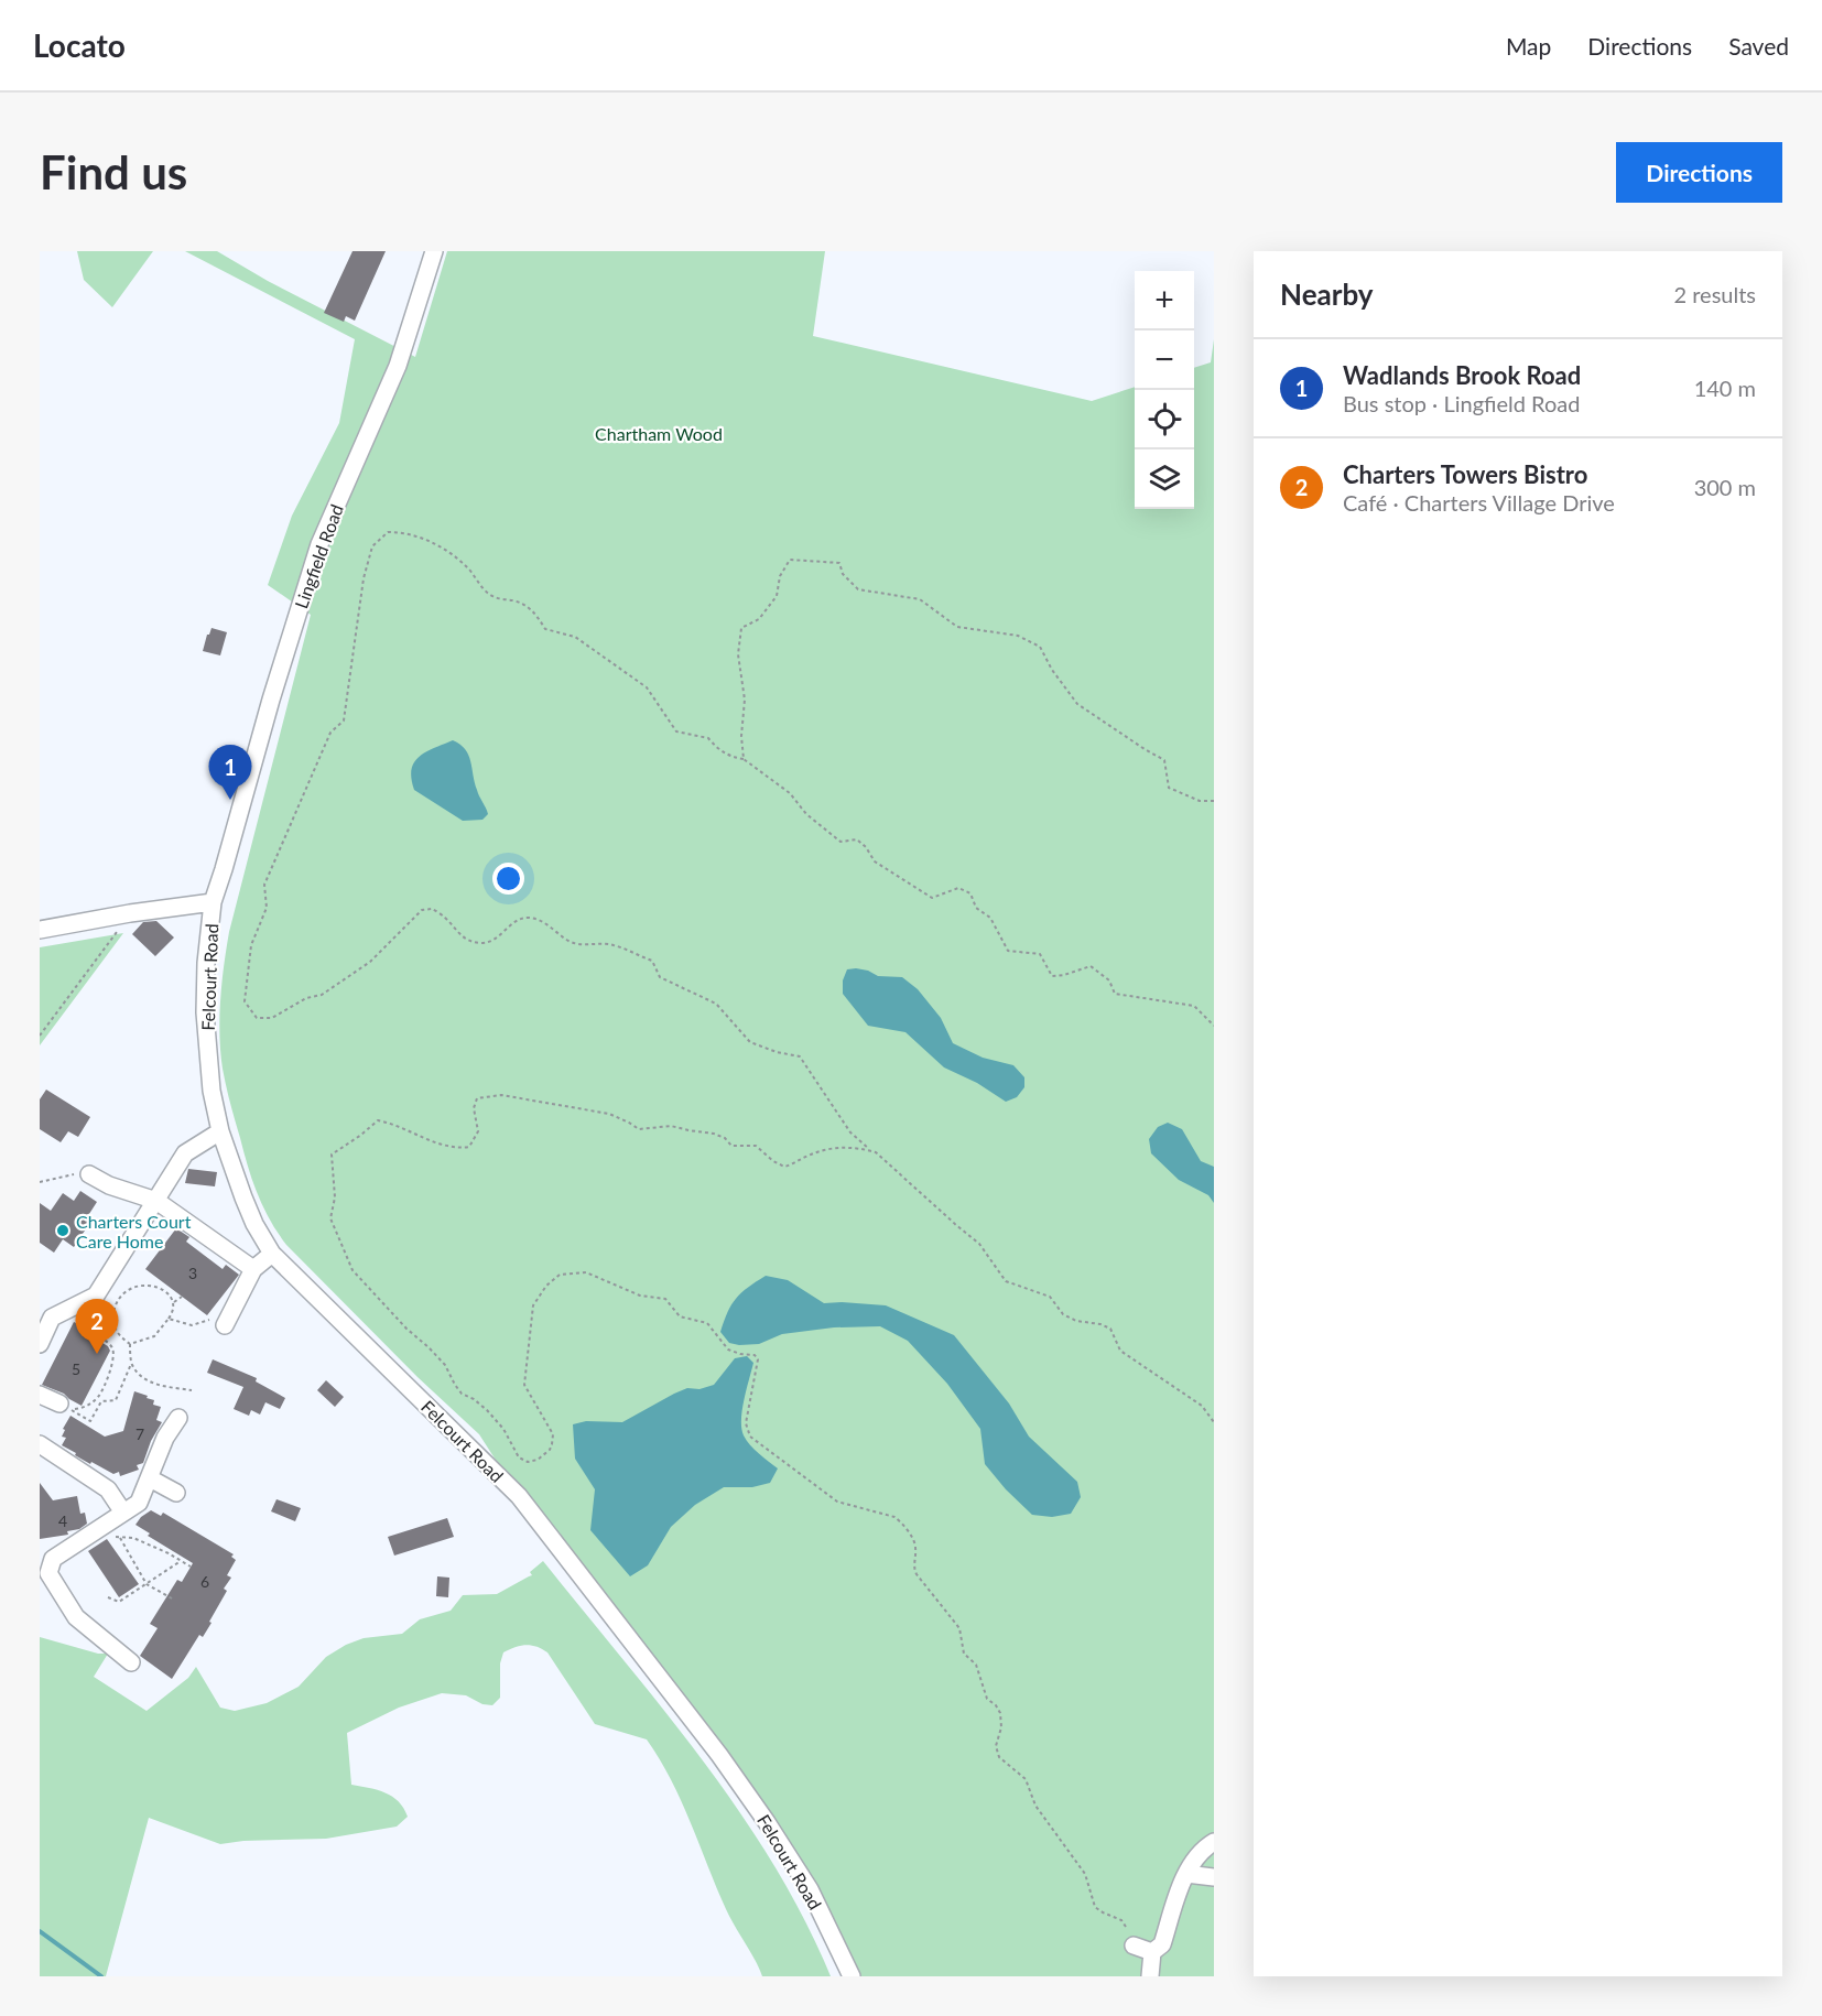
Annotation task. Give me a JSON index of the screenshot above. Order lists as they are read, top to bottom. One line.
{"streets":{"street":["Lingfield Road","Felcourt Road"]},"crossings":[["Lingfield Road","Felcourt Road"]],"parks":["Chartham Wood"],"places":["Charters Court Care Home"],"house_numbers":["3","5","7","4","6"],"page":{"header":"Locato","nav":["Map","Directions","Saved"],"buttons":"Directions","title":"Find us","heading":["Nearby","2 results"],"map_buttons":["+","−"],"list":[{"mark":"1","name":"Wadlands Brook Road","note":"Bus stop · Lingfield Road","value":"140 m"},{"mark":"2","name":"Charters Towers Bistro","note":"Café · Charters Village Drive","value":"300 m"}],"pins":["1","2"]}}
